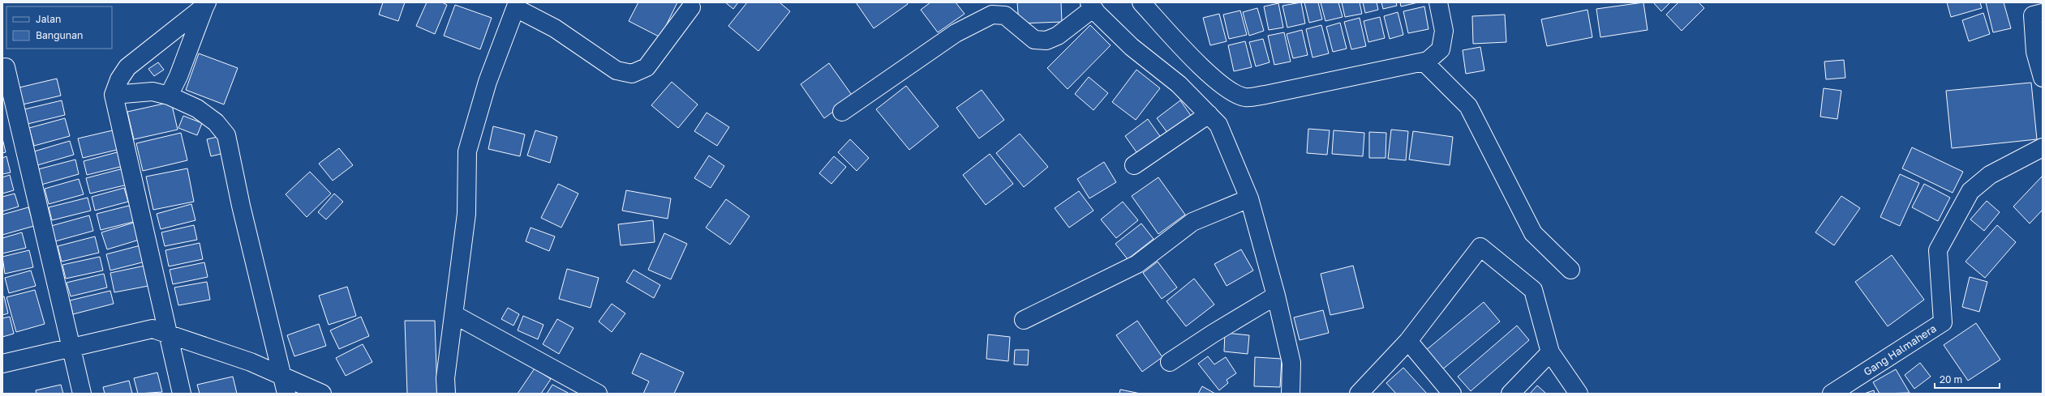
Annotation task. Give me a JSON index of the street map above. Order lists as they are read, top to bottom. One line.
{"streets":{"street":["Gang Halmahera"]},"legend":["Jalan","Bangunan"],"scale_bar":"20 m"}
